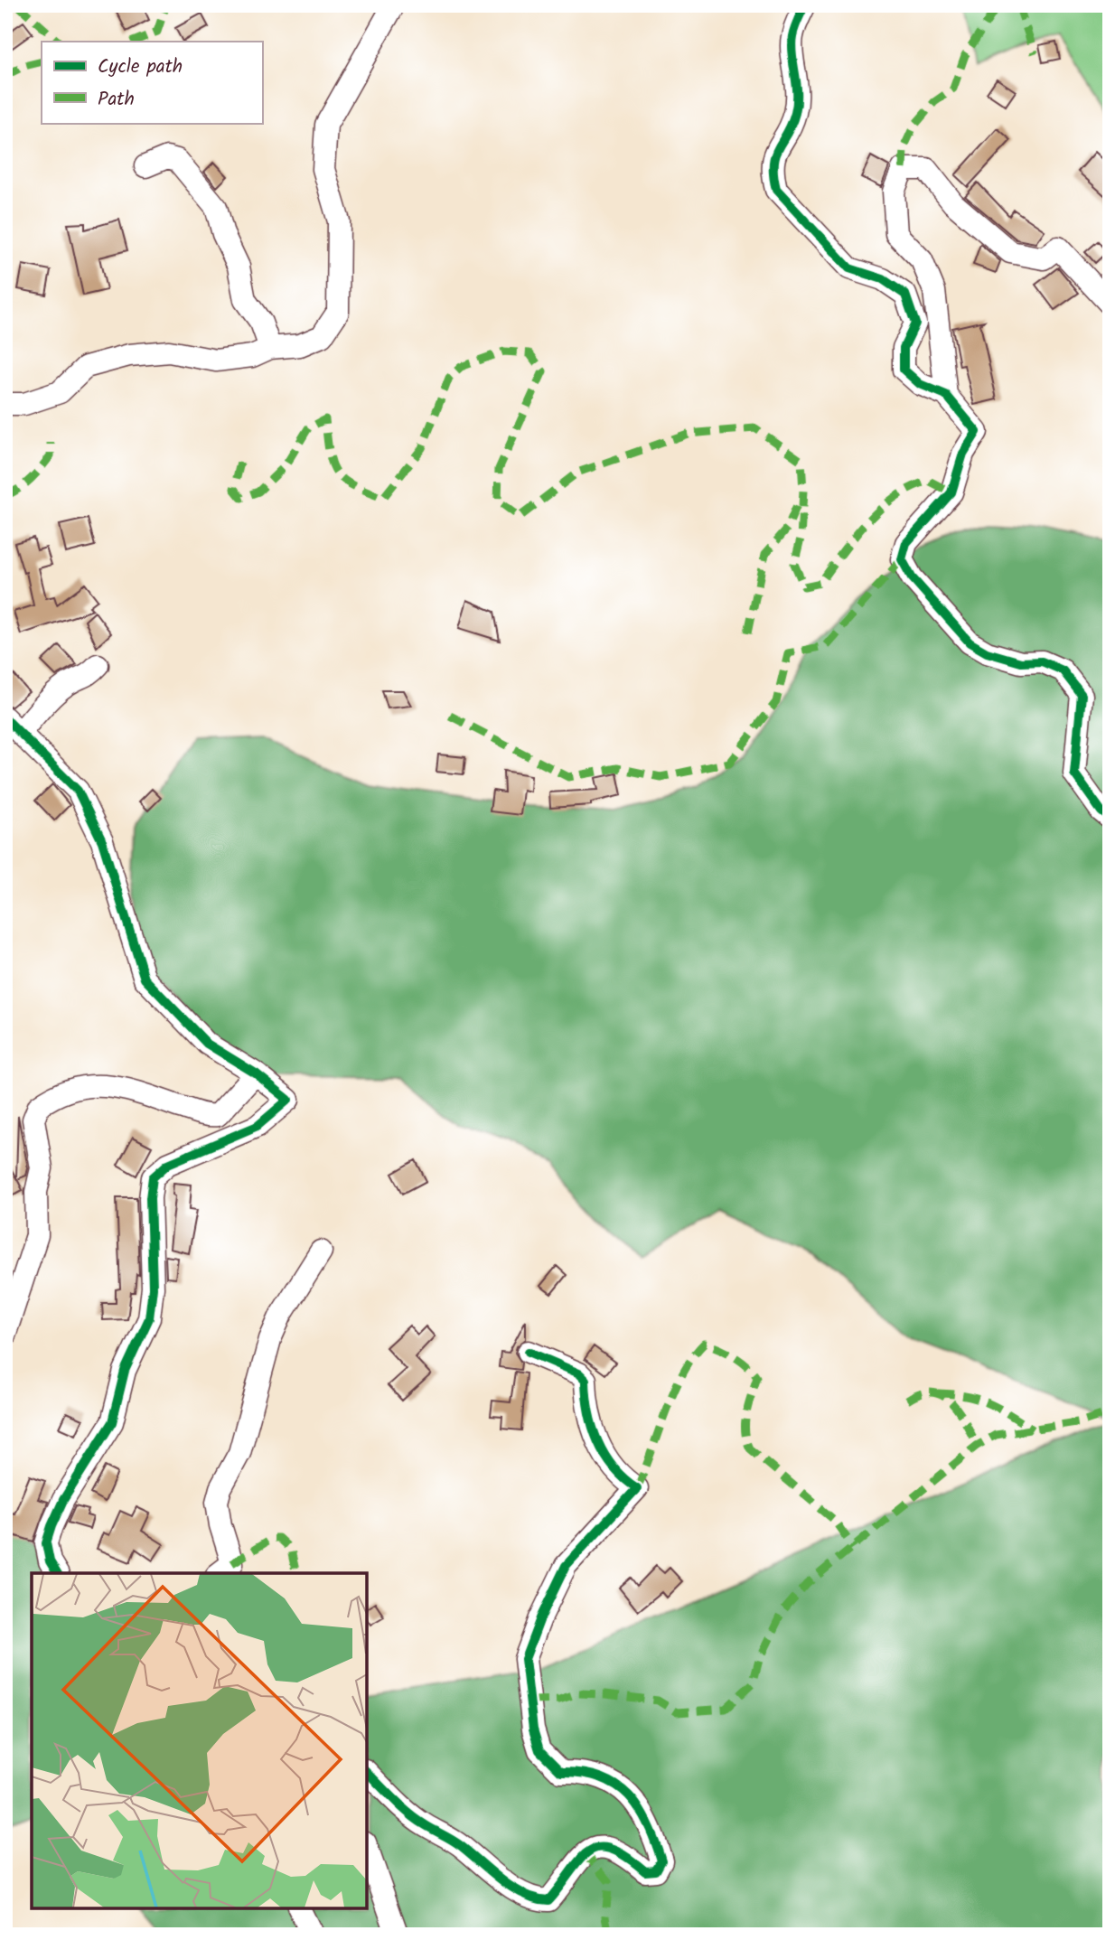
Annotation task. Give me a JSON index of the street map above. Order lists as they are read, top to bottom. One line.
{"legend":["Cycle path","Path"]}
